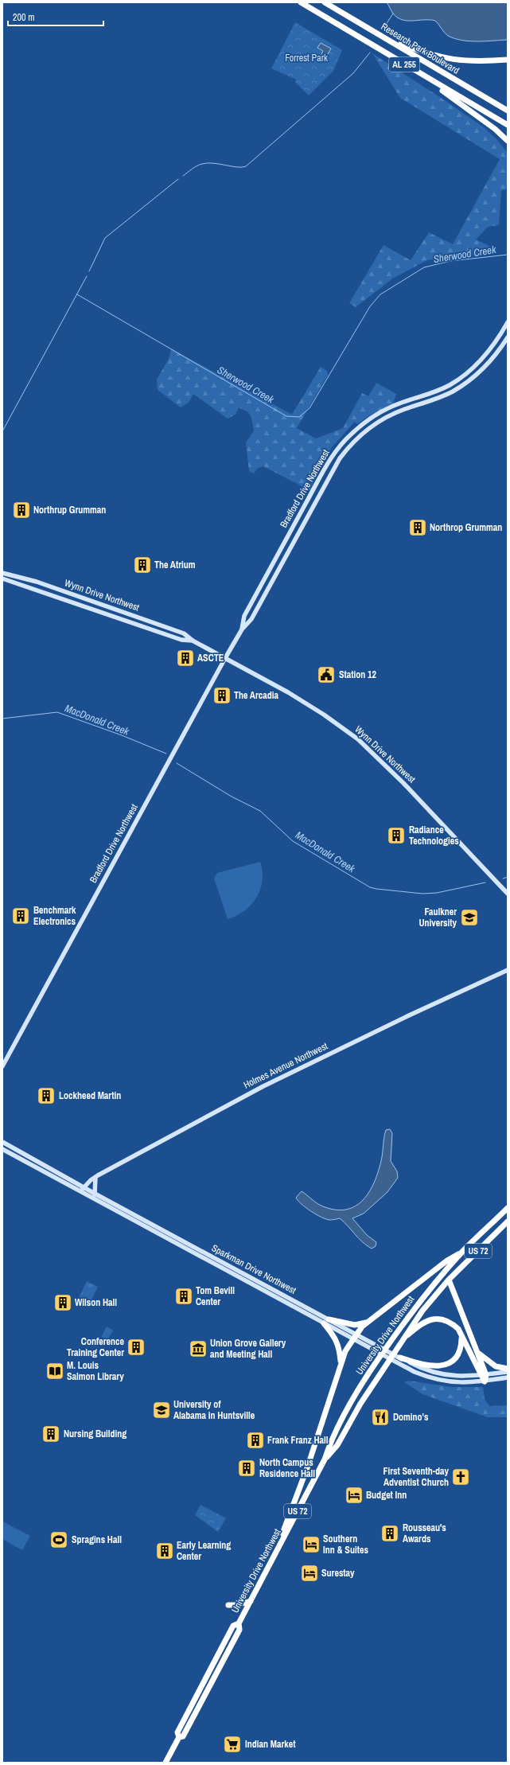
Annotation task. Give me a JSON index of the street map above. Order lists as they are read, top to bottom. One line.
{"streets":{"highway":["Research Park Boulevard","AL 255","US 72","University Drive Northwest"],"main road":["Bradford Drive Northwest","Wynn Drive Northwest","Holmes Avenue Northwest","Sparkman Drive Northwest"]},"crossings":[["Bradford Drive Northwest","Wynn Drive Northwest"],["Holmes Avenue Northwest","Sparkman Drive Northwest"],["US 72","University Drive Northwest"]],"water":["Sherwood Creek","MacDonald Creek"],"parks":["Forrest Park"],"places":{"building":["Northrup Grumman","Northrop Grumman","The Atrium","ASCTE","The Arcadia","Radiance Technologies","Benchmark Electronics","Lockheed Martin","Tom Bevill Center","Wilson Hall","Conference Training Center","Nursing Building","Frank Franz Hall","North Campus Residence Hall","Rousseau's Awards","Early Learning Center"],"public building":["Station 12"],"school or university":["Faulkner University","University of Alabama in Huntsville"],"museum":["Union Grove Gallery and Meeting Hall"],"library":["M. Louis Salmon Library"],"restaurant":["Domino's"],"church":["First Seventh-day Adventist Church"],"hotel":["Budget Inn","Southern Inn & Suites","Surestay"],"sports":["Spragins Hall"],"supermarket":["Indian Market"]},"scale_bar":"200 m"}
